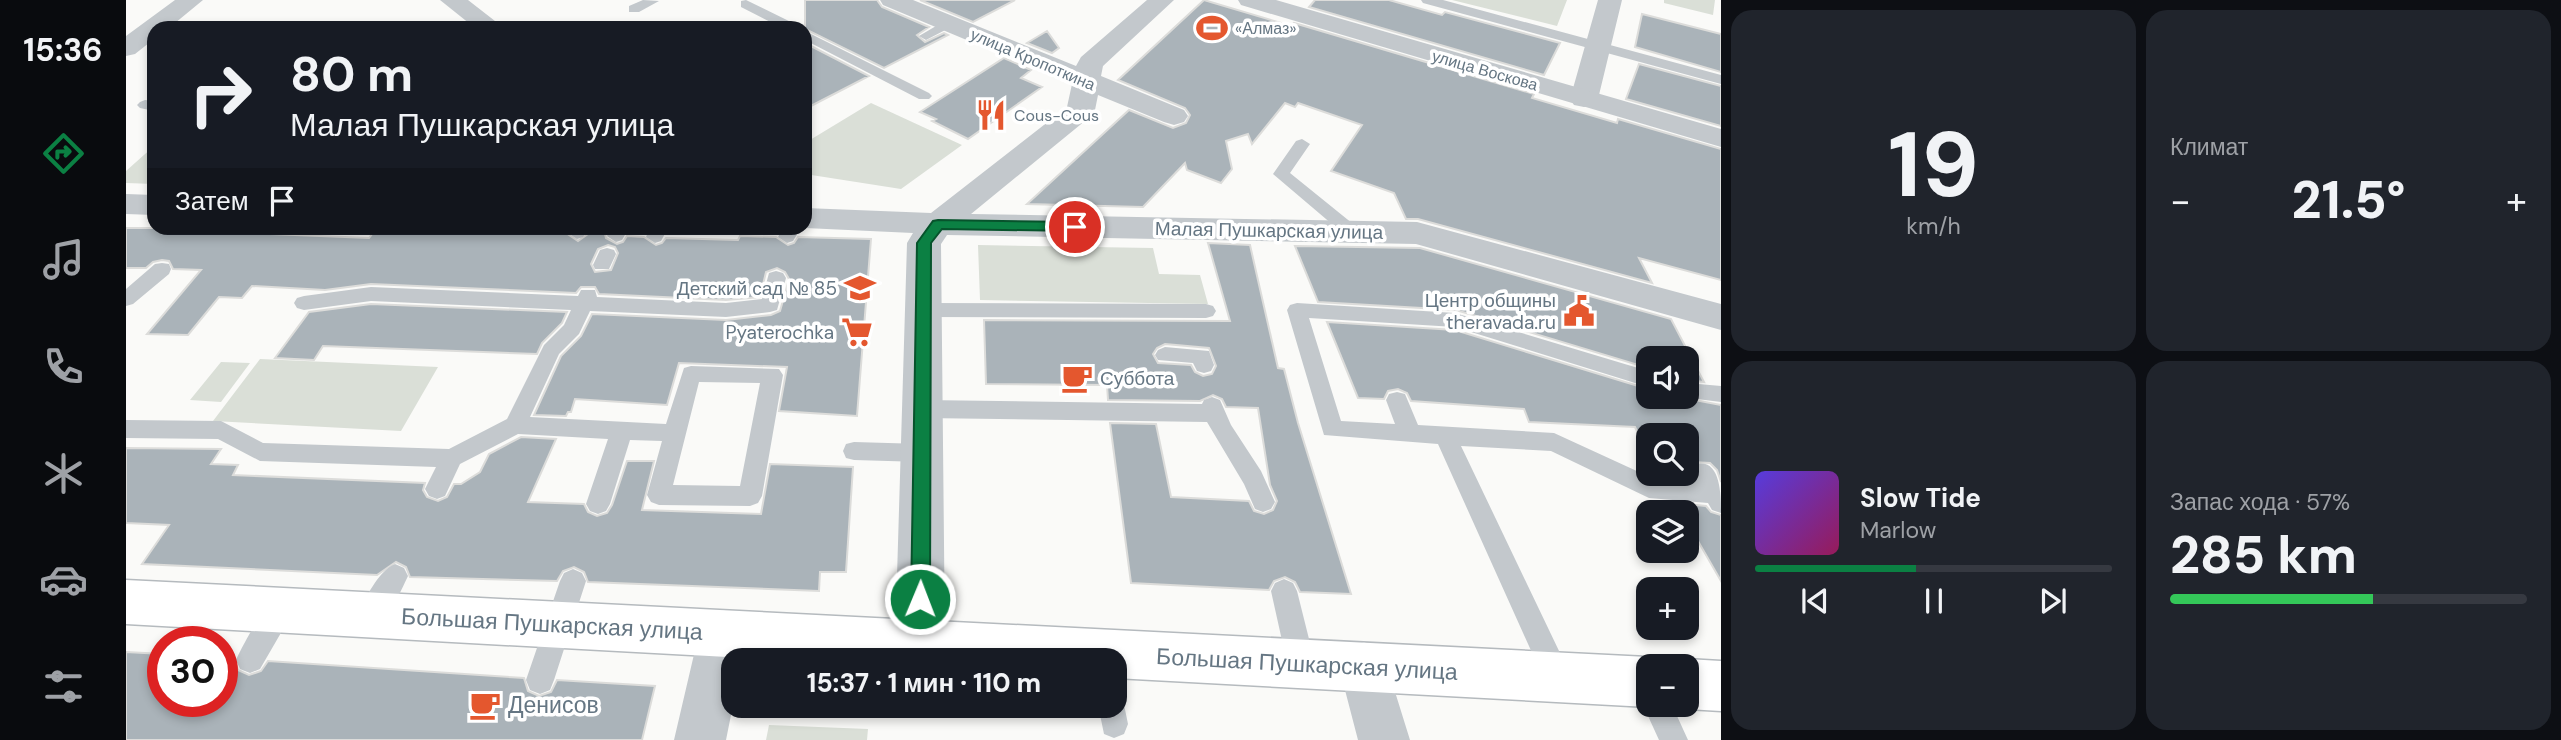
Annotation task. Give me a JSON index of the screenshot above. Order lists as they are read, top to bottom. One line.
{"streets":{"main road":["Большая Пушкарская улица"],"street":["улица Кропоткина","улица Воскова","Малая Пушкарская улица"]},"places":{"sports":["«Алмаз»"],"restaurant":["Cous-Cous"],"school or university":["Детский сад № 85"],"public building":["Центр общины theravada.ru"],"supermarket":["Pyaterochka"],"cafe":["Суббота","Денисов"]},"page":{"tabs":"15:36","tile":[["19","km/h"],"Климат",["Запас хода · 57%","285 km"]],"turn":["80 m","Малая Пушкарская улица"],"then":"Затем","heat":["−","21.5°","+"],"map_buttons":["+","−"],"song":["Slow Tide","Marlow"],"limit":"30","trip":"15:37 · 1 мин · 110 m"}}
